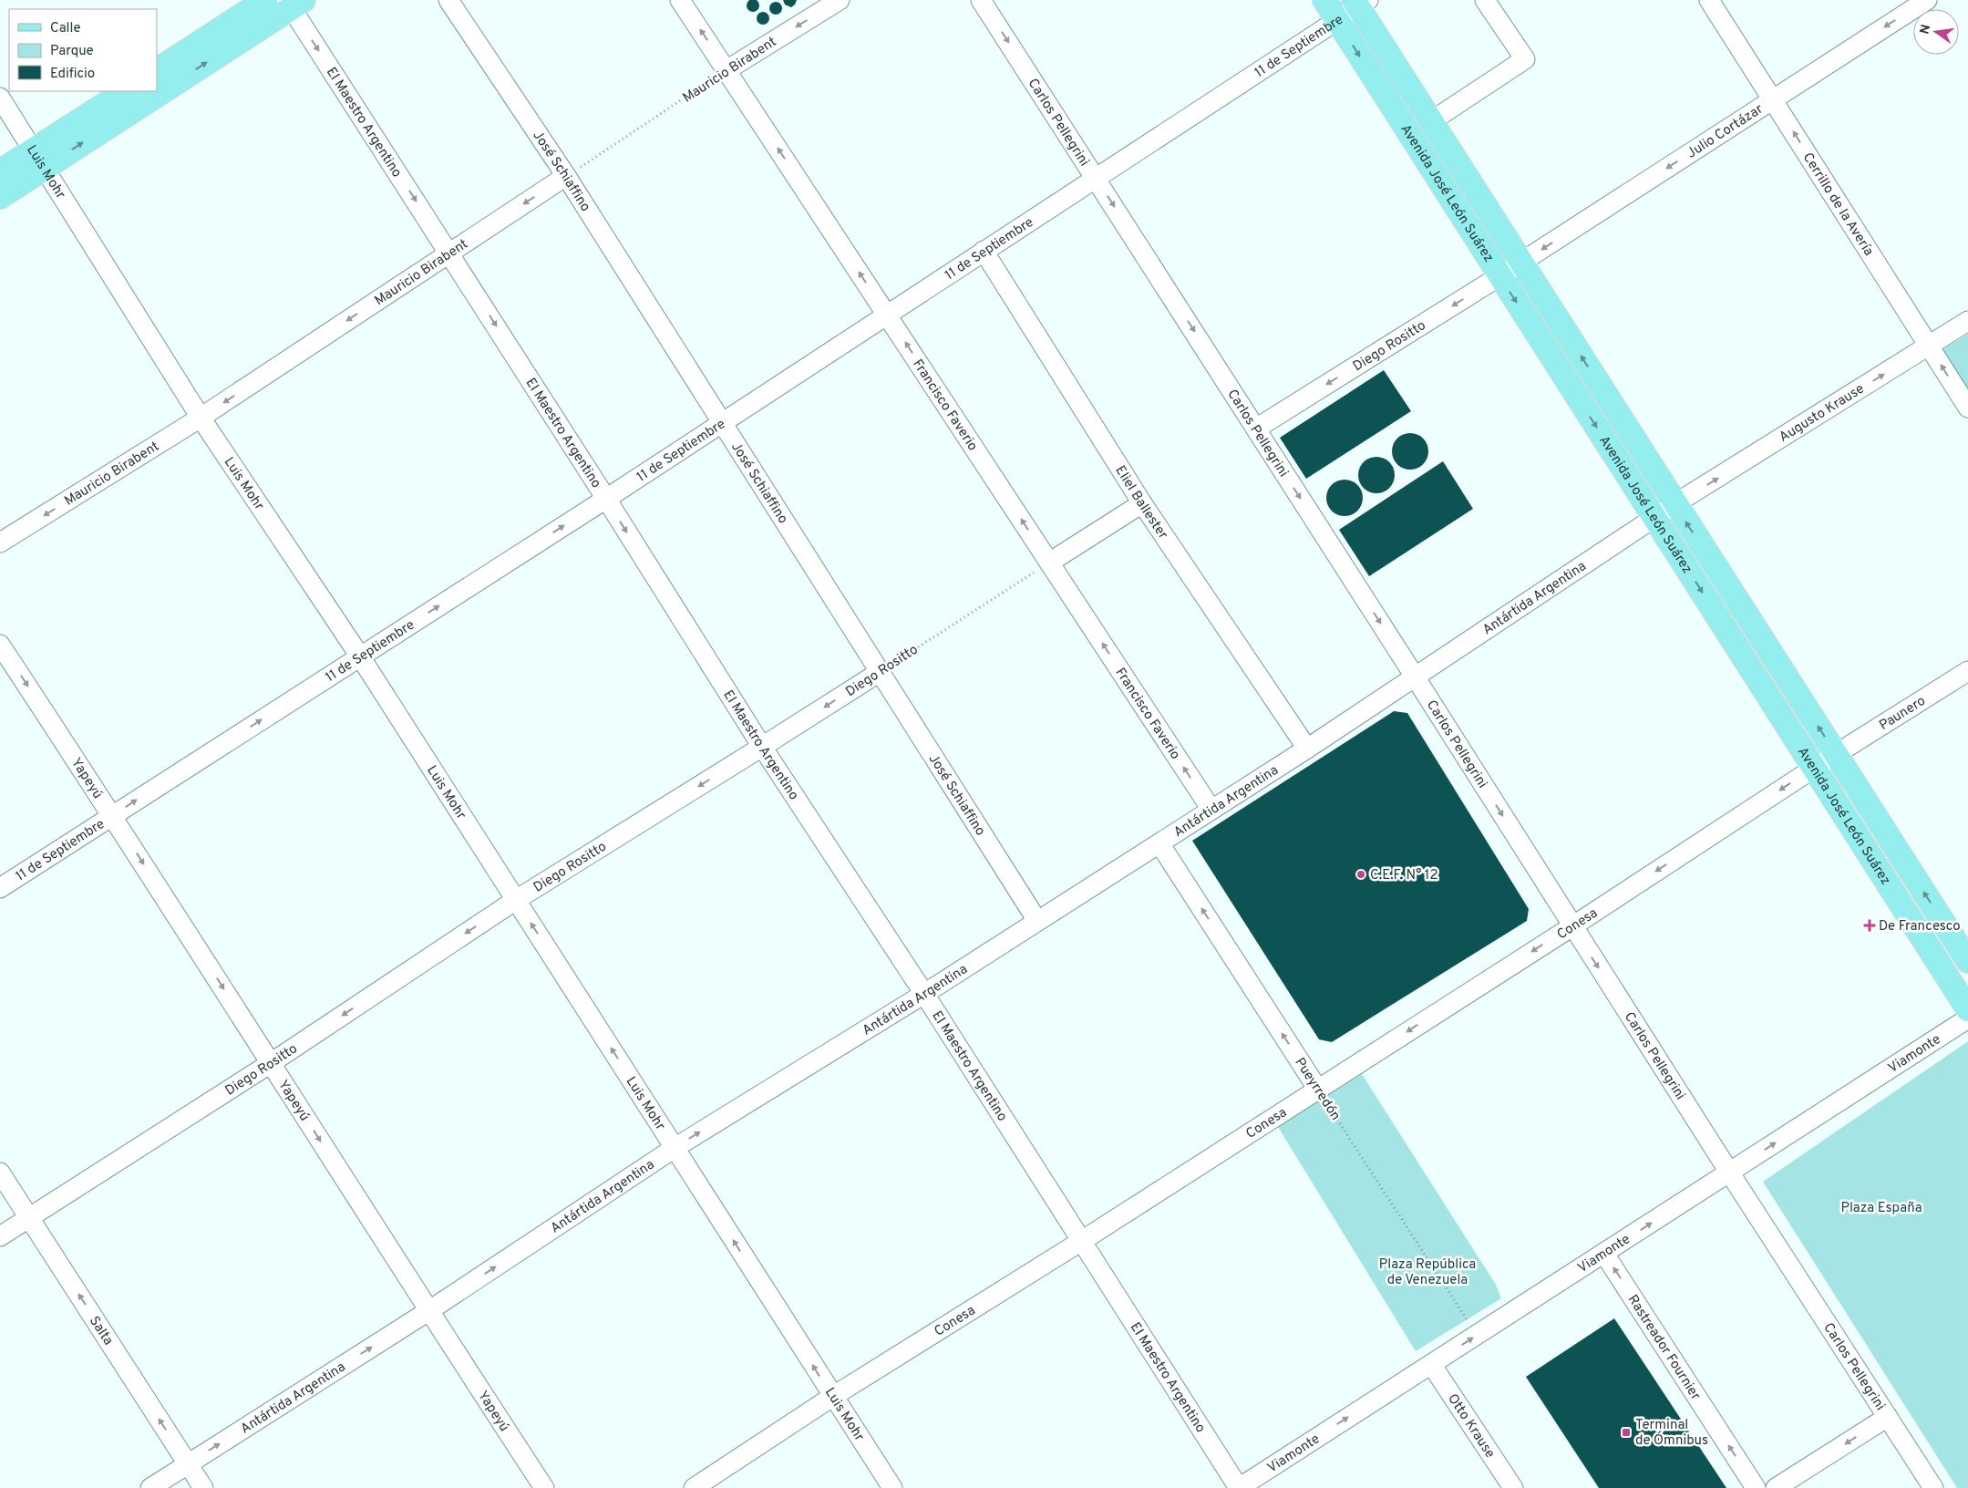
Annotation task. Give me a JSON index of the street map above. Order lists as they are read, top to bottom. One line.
{"streets":{"main road":["Avenida José León Suárez"],"street":["11 de Septiembre","Mauricio Birabent","Carlos Pellegrini","El Maestro Argentino","Julio Cortázar","José Schiaffino","Luis Mohr","Cerrillo de la Avería","Diego Rositto","Francisco Faverio","Augusto Krause","Eliel Ballester","Antártida Argentina","Paunero","Yapeyú","Conesa","Viamonte","Pueyrredón","Salta","Rastreador Fournier","Otto Krause"]},"crossings":[["11 de Septiembre","Carlos Pellegrini"],["11 de Septiembre","El Maestro Argentino"],["11 de Septiembre","José Schiaffino"],["11 de Septiembre","Luis Mohr"],["11 de Septiembre","Avenida José León Suárez"],["11 de Septiembre","Francisco Faverio"],["11 de Septiembre","Eliel Ballester"],["11 de Septiembre","Yapeyú"],["Mauricio Birabent","El Maestro Argentino"],["Mauricio Birabent","José Schiaffino"],["Mauricio Birabent","Luis Mohr"],["Mauricio Birabent","Francisco Faverio"],["Carlos Pellegrini","Diego Rositto"],["Carlos Pellegrini","Antártida Argentina"],["Carlos Pellegrini","Conesa"],["Carlos Pellegrini","Viamonte"],["El Maestro Argentino","Diego Rositto"],["El Maestro Argentino","Antártida Argentina"],["El Maestro Argentino","Conesa"],["El Maestro Argentino","Viamonte"],["Julio Cortázar","Avenida José León Suárez"],["Julio Cortázar","Cerrillo de la Avería"],["Julio Cortázar","Diego Rositto"],["José Schiaffino","Diego Rositto"],["José Schiaffino","Antártida Argentina"],["Luis Mohr","Diego Rositto"],["Luis Mohr","Antártida Argentina"],["Luis Mohr","Conesa"],["Avenida José León Suárez","Diego Rositto"],["Avenida José León Suárez","Augusto Krause"],["Avenida José León Suárez","Antártida Argentina"],["Avenida José León Suárez","Paunero"],["Avenida José León Suárez","Conesa"],["Cerrillo de la Avería","Augusto Krause"],["Diego Rositto","Francisco Faverio"],["Diego Rositto","Yapeyú"],["Diego Rositto","Salta"],["Francisco Faverio","Antártida Argentina"],["Augusto Krause","Antártida Argentina"],["Eliel Ballester","Antártida Argentina"],["Antártida Argentina","Yapeyú"],["Antártida Argentina","Pueyrredón"],["Antártida Argentina","Salta"],["Paunero","Conesa"],["Conesa","Pueyrredón"],["Viamonte","Pueyrredón"],["Viamonte","Rastreador Fournier"],["Viamonte","Otto Krause"]],"one_way":["11 de Septiembre","Mauricio Birabent","Carlos Pellegrini","El Maestro Argentino","Julio Cortázar","Luis Mohr","Cerrillo de la Avería","Diego Rositto","Francisco Faverio","Augusto Krause","Antártida Argentina","Yapeyú","Conesa","Viamonte","Pueyrredón","Salta","Rastreador Fournier"],"parks":["Plaza España","Plaza República de Venezuela"],"places":{"other":["C.E.F. N° 12"],"health":["De Francesco"],"transit":["Terminal de Ómnibus"]},"legend":["Calle","Parque","Edificio"],"north":"left"}
